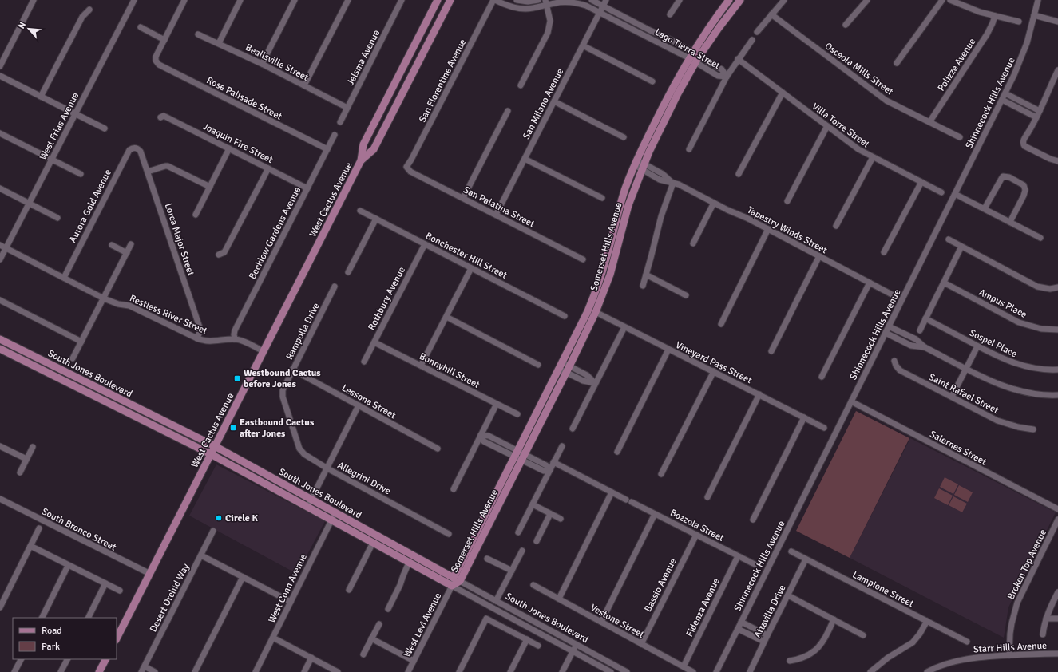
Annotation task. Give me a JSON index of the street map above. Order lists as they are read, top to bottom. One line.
{"streets":{"main road":["West Cactus Avenue","Somerset Hills Avenue","South Jones Boulevard"],"street":["Lago Tierra Street","Jelsma Avenue","Beallsville Street","Polizze Avenue","Osceola Mills Street","San Florentine Avenue","Rose Palisade Street","Shinnecock Hills Avenue","San Milano Avenue","Villa Torre Street","West Frias Avenue","Joaquin Fire Street","Aurora Gold Avenue","San Palatina Street","Tapestry Winds Street","Becklow Gardens Avenue","Lorca Major Street","Bonchester Hill Street","Rothbury Avenue","Ampus Place","Restless River Street","Rampolla Drive","Sospel Place","Vineyard Pass Street","Bonnyhill Street","Saint Rafael Street","Lessona Street","Salernes Street","Allegrini Drive","Bozzola Street","South Bronco Street","Broken Top Avenue","Bassio Avenue","West Conn Avenue","Lampione Street","Desert Orchid Way","Fidenza Avenue","Attavilla Drive","Vestone Street","West Levi Avenue","Starr Hills Avenue"]},"crossings":[["Lago Tierra Street","San Florentine Avenue"],["Lago Tierra Street","San Milano Avenue"],["Lago Tierra Street","Somerset Hills Avenue"],["Jelsma Avenue","Beallsville Street"],["Polizze Avenue","Osceola Mills Street"],["San Florentine Avenue","San Palatina Street"],["Rose Palisade Street","Becklow Gardens Avenue"],["Shinnecock Hills Avenue","Salernes Street"],["San Milano Avenue","San Palatina Street"],["West Frias Avenue","Restless River Street"],["Joaquin Fire Street","Becklow Gardens Avenue"],["West Cactus Avenue","Restless River Street"],["West Cactus Avenue","South Jones Boulevard"],["West Cactus Avenue","South Bronco Street"],["Aurora Gold Avenue","Lorca Major Street"],["Aurora Gold Avenue","Restless River Street"],["Tapestry Winds Street","Somerset Hills Avenue"],["Becklow Gardens Avenue","Restless River Street"],["Lorca Major Street","Restless River Street"],["Somerset Hills Avenue","Vineyard Pass Street"],["Somerset Hills Avenue","South Jones Boulevard"],["Somerset Hills Avenue","West Levi Avenue"],["Bonchester Hill Street","Rothbury Avenue"],["Rothbury Avenue","Bonnyhill Street"],["Rampolla Drive","Lessona Street"],["Rampolla Drive","Allegrini Drive"],["South Jones Boulevard","West Conn Avenue"],["South Jones Boulevard","West Levi Avenue"],["Bozzola Street","Bassio Avenue"],["Bozzola Street","Fidenza Avenue"],["Broken Top Avenue","Starr Hills Avenue"],["Bassio Avenue","Vestone Street"],["Lampione Street","Attavilla Drive"],["Fidenza Avenue","Vestone Street"]],"places":{"transit":["Westbound Cactus before Jones","Eastbound Cactus after Jones"],"other":["Circle K"]},"legend":["Road","Park"],"north":"top left"}
